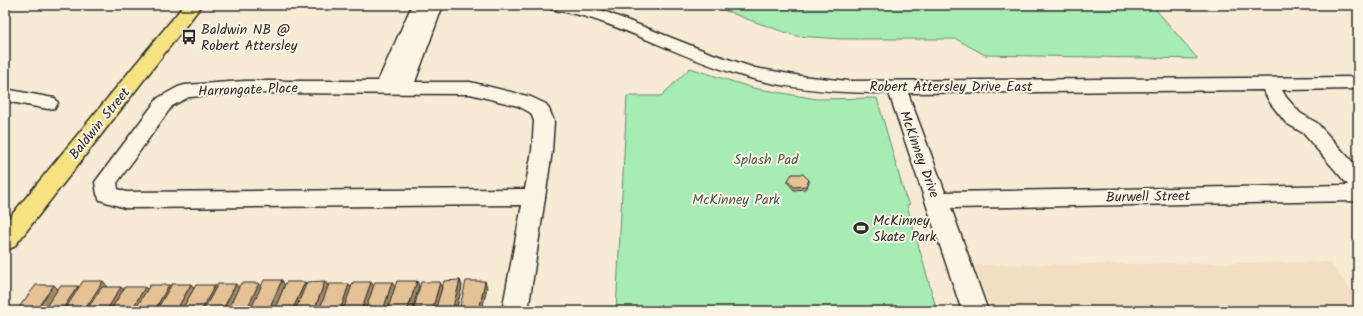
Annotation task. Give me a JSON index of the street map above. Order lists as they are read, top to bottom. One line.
{"streets":{"main road":["Baldwin Street"],"street":["Robert Attersley Drive East","Harrongate Place","McKinney Drive","Burwell Street"]},"crossings":[["Robert Attersley Drive East","McKinney Drive"],["McKinney Drive","Burwell Street"]],"parks":["Splash Pad","McKinney Park"],"places":{"bus stop":["Baldwin NB @ Robert Attersley"],"sports":["McKinney Skate Park"]}}
